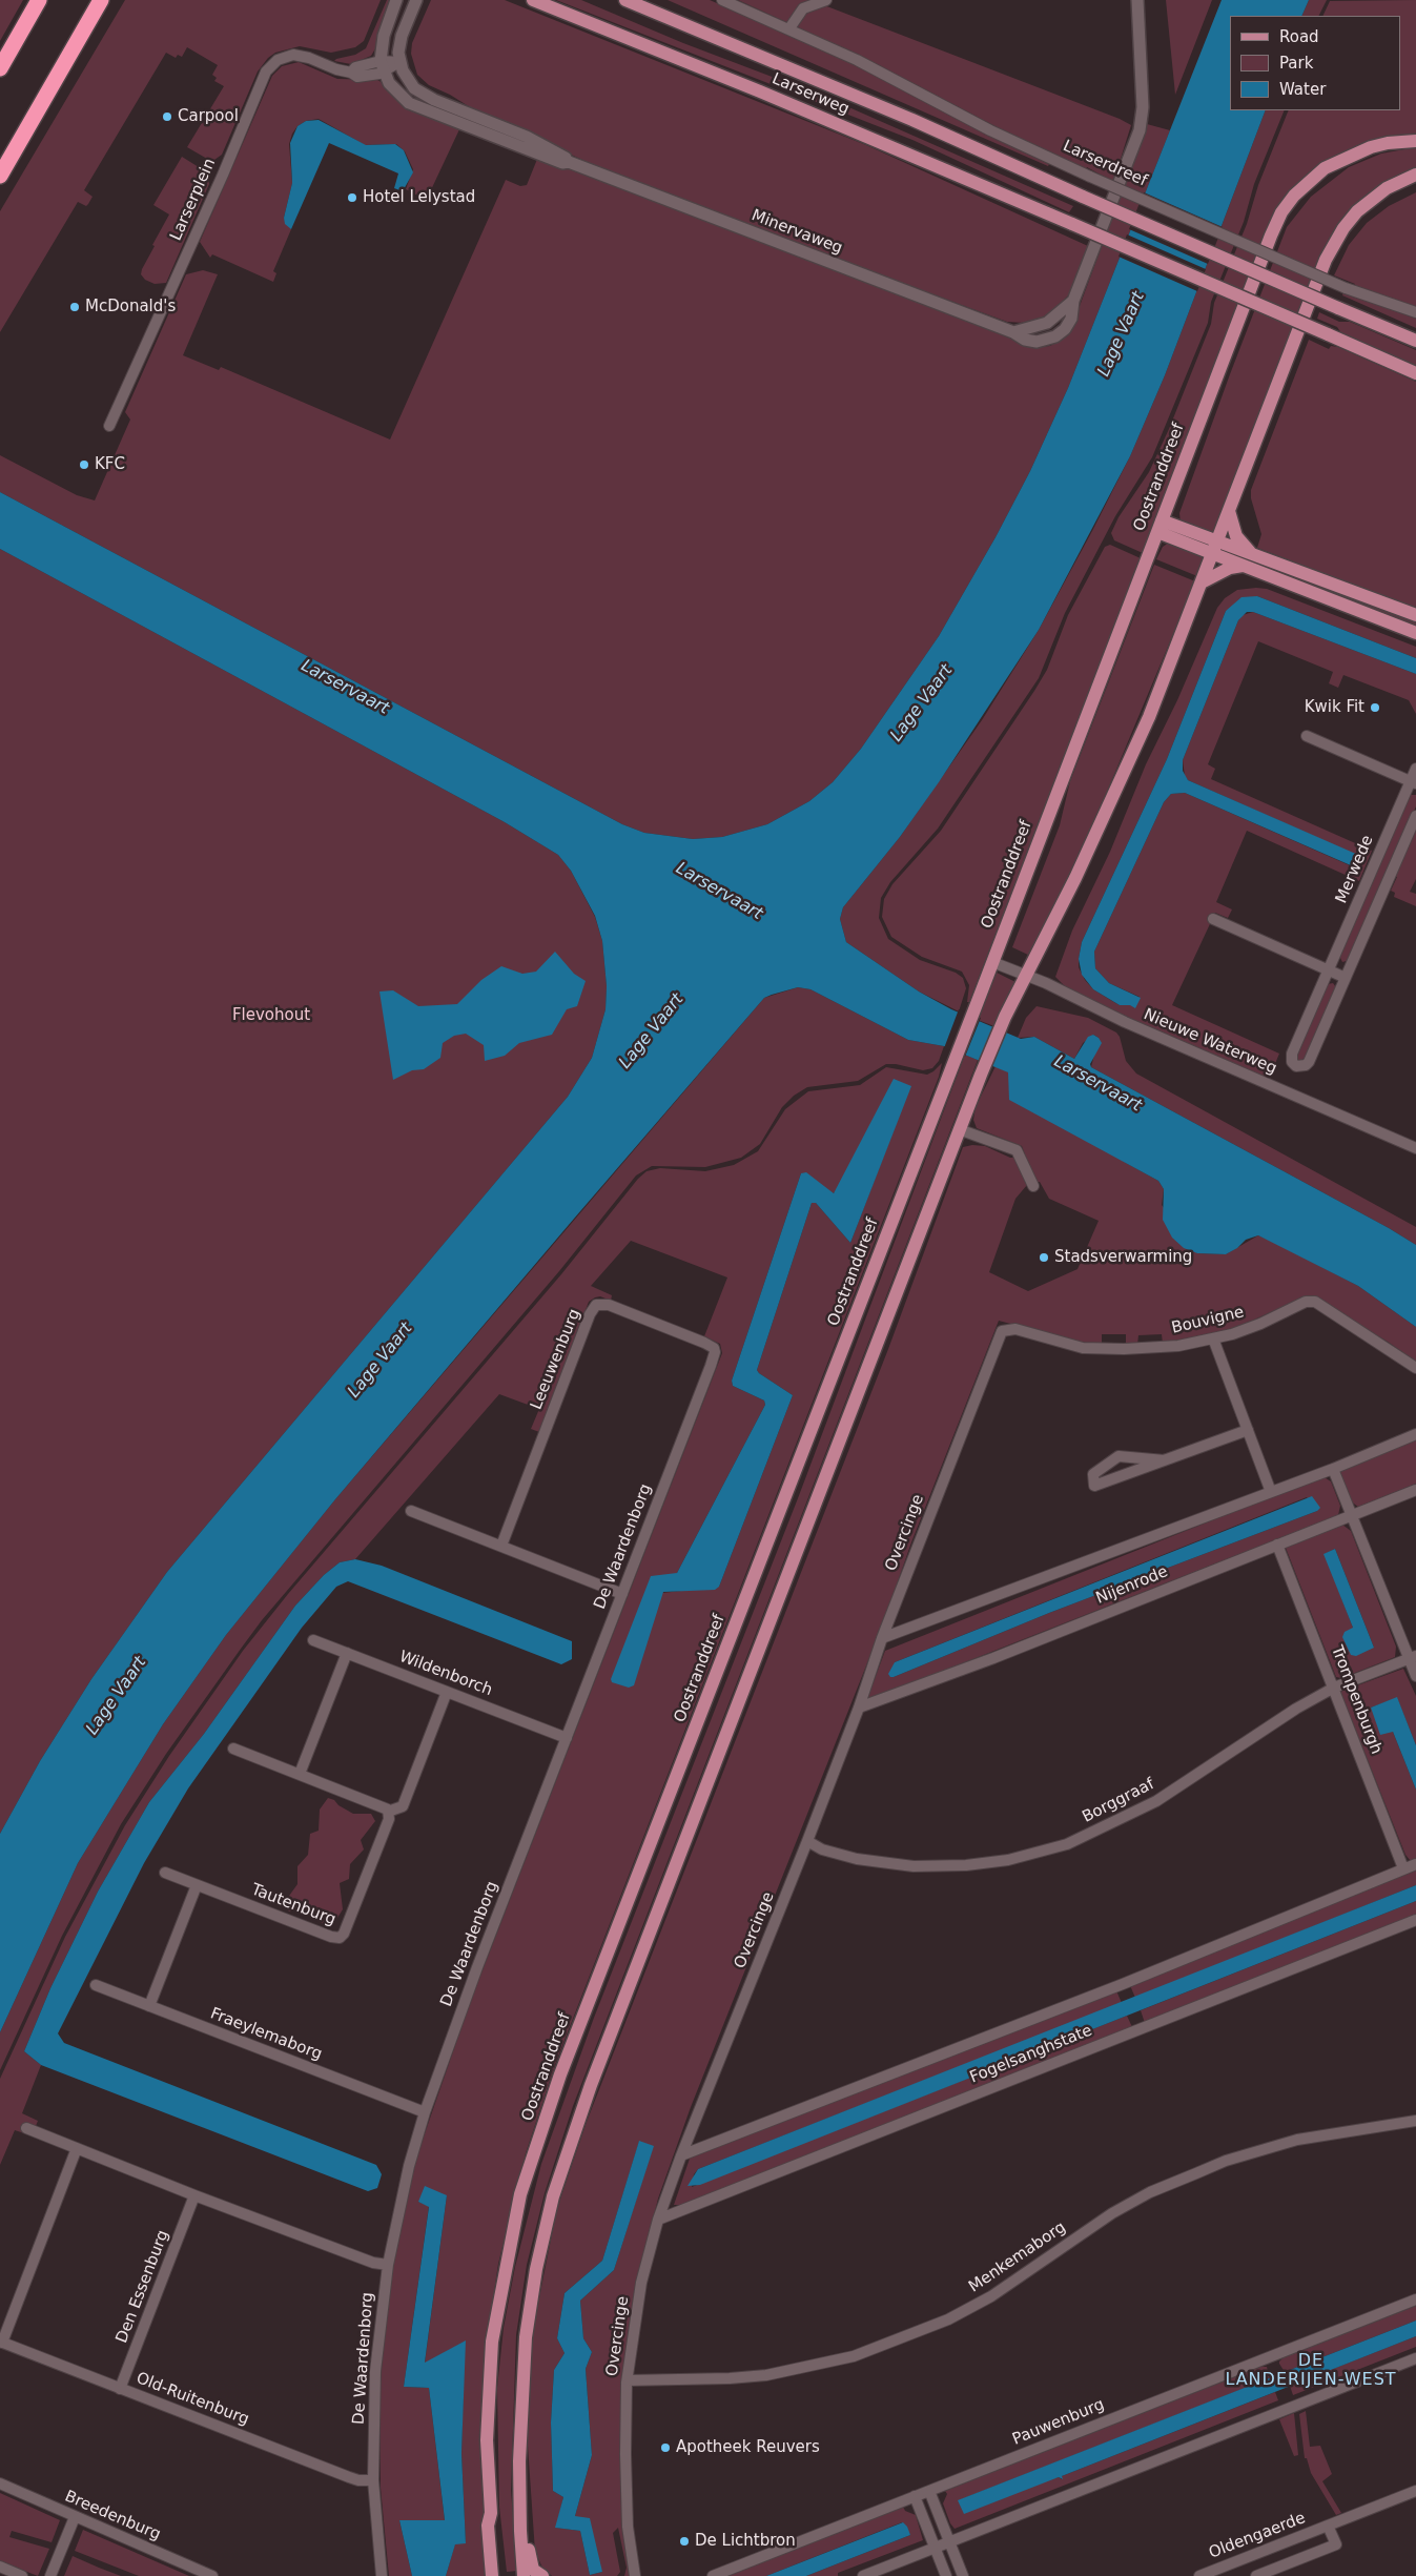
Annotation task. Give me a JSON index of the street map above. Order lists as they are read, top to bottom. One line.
{"streets":{"main road":["Larserweg","Oostranddreef"],"street":["Larserdreef","Larserplein","Minervaweg","Merwede","Nieuwe Waterweg","Bouvigne","Leeuwenburg","Overcinge","De Waardenborg","Nijenrode","Wildenborch","Trompenburgh","Borggraaf","Tautenburg","Fraeylemaborg","Fogelsanghstate","Menkemaborg","Den Essenburg","Old-Ruitenburg","Pauwenburg","Breedenburg","Oldengaerde"]},"crossings":[["Oostranddreef","Nieuwe Waterweg"],["Bouvigne","Overcinge"],["Leeuwenburg","De Waardenborg"],["Overcinge","Nijenrode"],["Overcinge","Borggraaf"],["Overcinge","Fogelsanghstate"],["Overcinge","Menkemaborg"],["De Waardenborg","Wildenborch"],["De Waardenborg","Fraeylemaborg"],["De Waardenborg","Old-Ruitenburg"],["Nijenrode","Trompenburgh"],["Trompenburgh","Borggraaf"],["Trompenburgh","Fogelsanghstate"],["Den Essenburg","Old-Ruitenburg"]],"districts":["DE LANDERIJEN-WEST"],"water":["Lage Vaart","Larservaart"],"parks":["Flevohout"],"places":["Carpool","Hotel Lelystad","McDonald's","KFC","Kwik Fit","Stadsverwarming","Apotheek Reuvers","De Lichtbron"],"legend":["Road","Park","Water"]}
